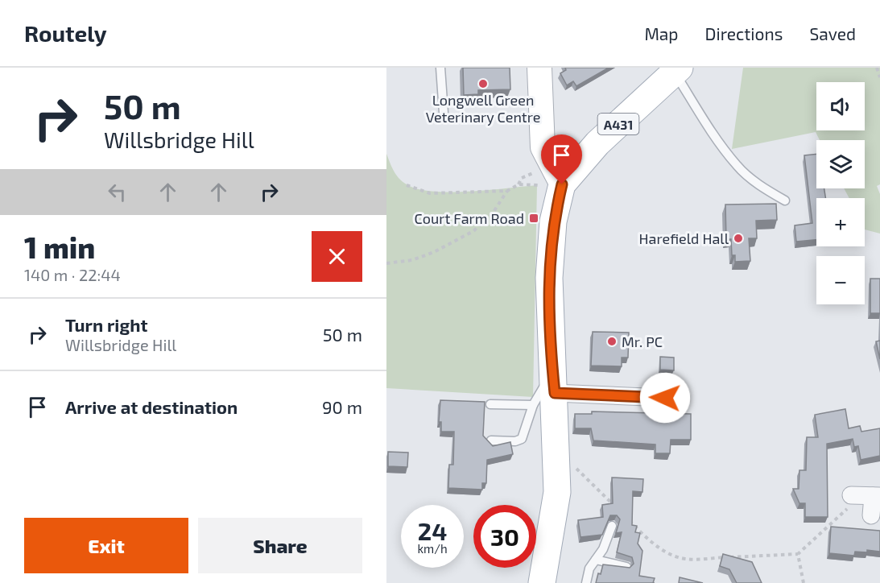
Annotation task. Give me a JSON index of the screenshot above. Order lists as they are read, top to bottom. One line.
{"streets":{"main road":["A431"]},"places":{"other":["Longwell Green Veterinary Centre","Harefield Hall","Mr. PC"],"transit":["Court Farm Road"]},"page":{"header":"Routely","nav":["Map","Directions","Saved"],"turn":["50 m","Willsbridge Hill"],"map_buttons":["+","−"],"heading":["1 min","140 m · 22:44"],"list":[{"name":"Turn right","note":"Willsbridge Hill","value":"50 m"},{"name":"Arrive at destination","value":"90 m"}],"speed":"24 km/h","limit":"30","buttons":["Exit","Share"]}}
